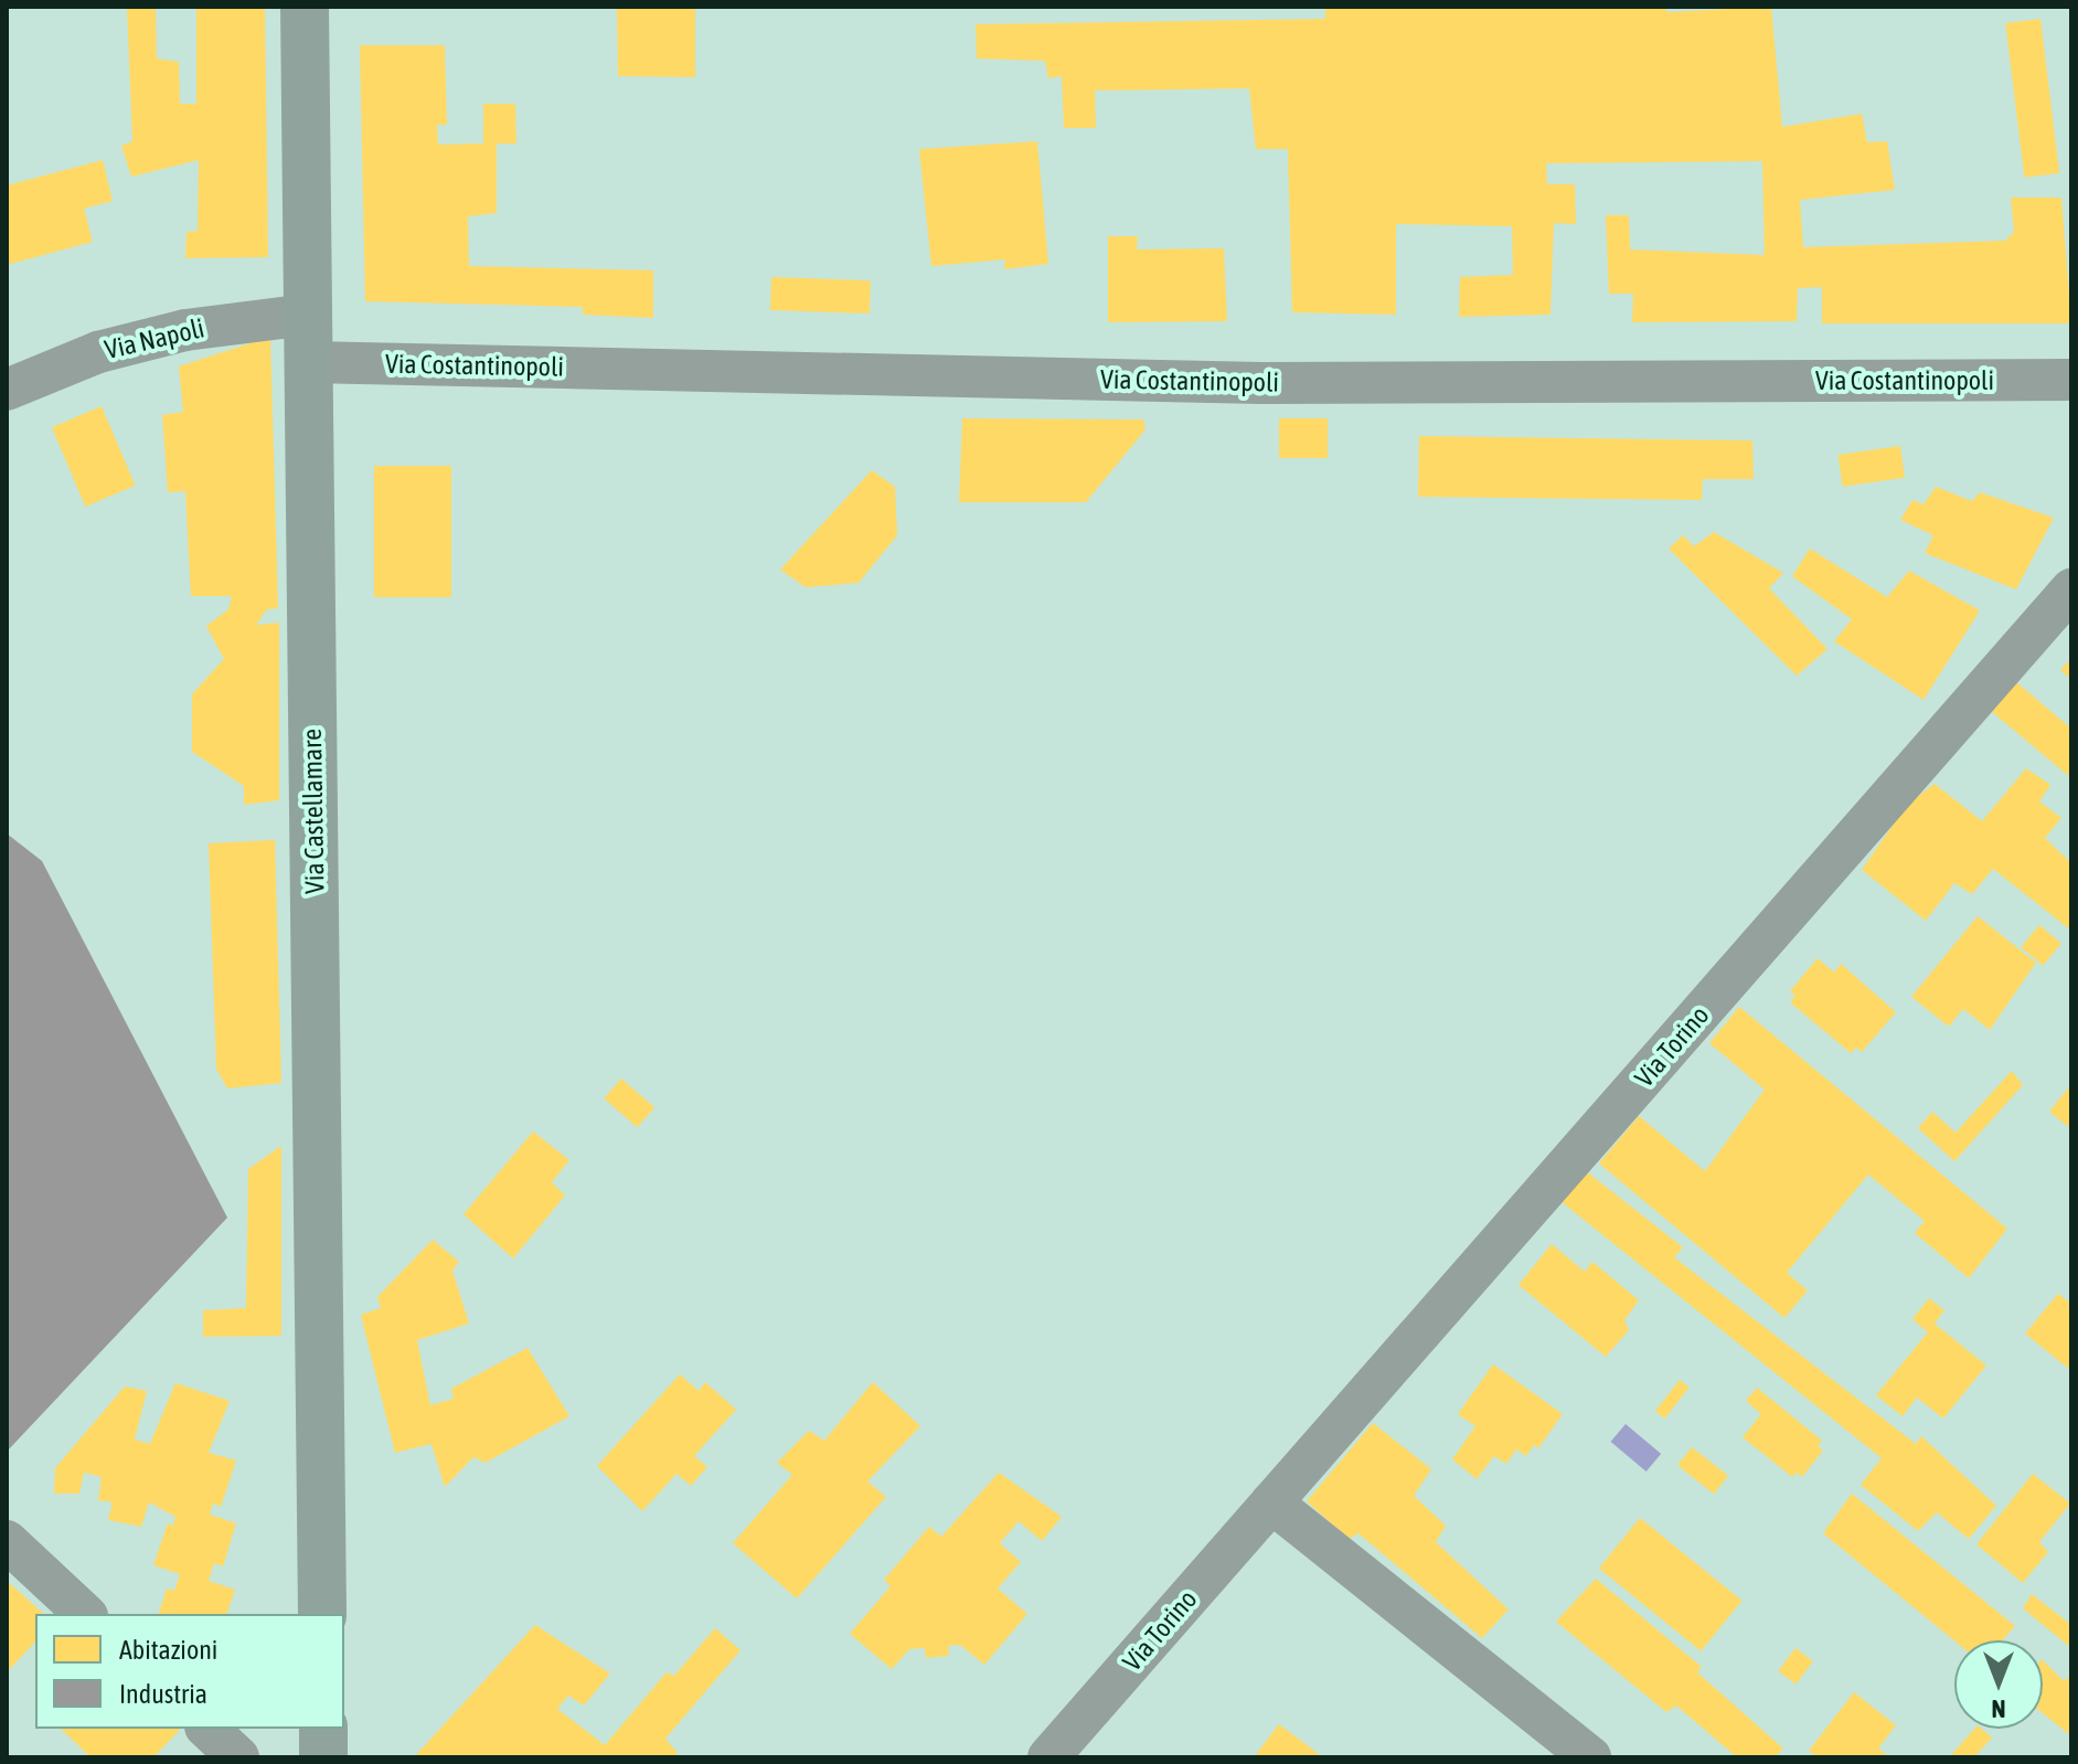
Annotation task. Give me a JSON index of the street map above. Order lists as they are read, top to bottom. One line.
{"streets":{"main road":["Via Castellamare"],"street":["Via Napoli","Via Costantinopoli","Via Torino"]},"crossings":[["Via Napoli","Via Castellamare"],["Via Costantinopoli","Via Castellamare"]],"legend":["Abitazioni","Industria"],"north":"bottom"}
